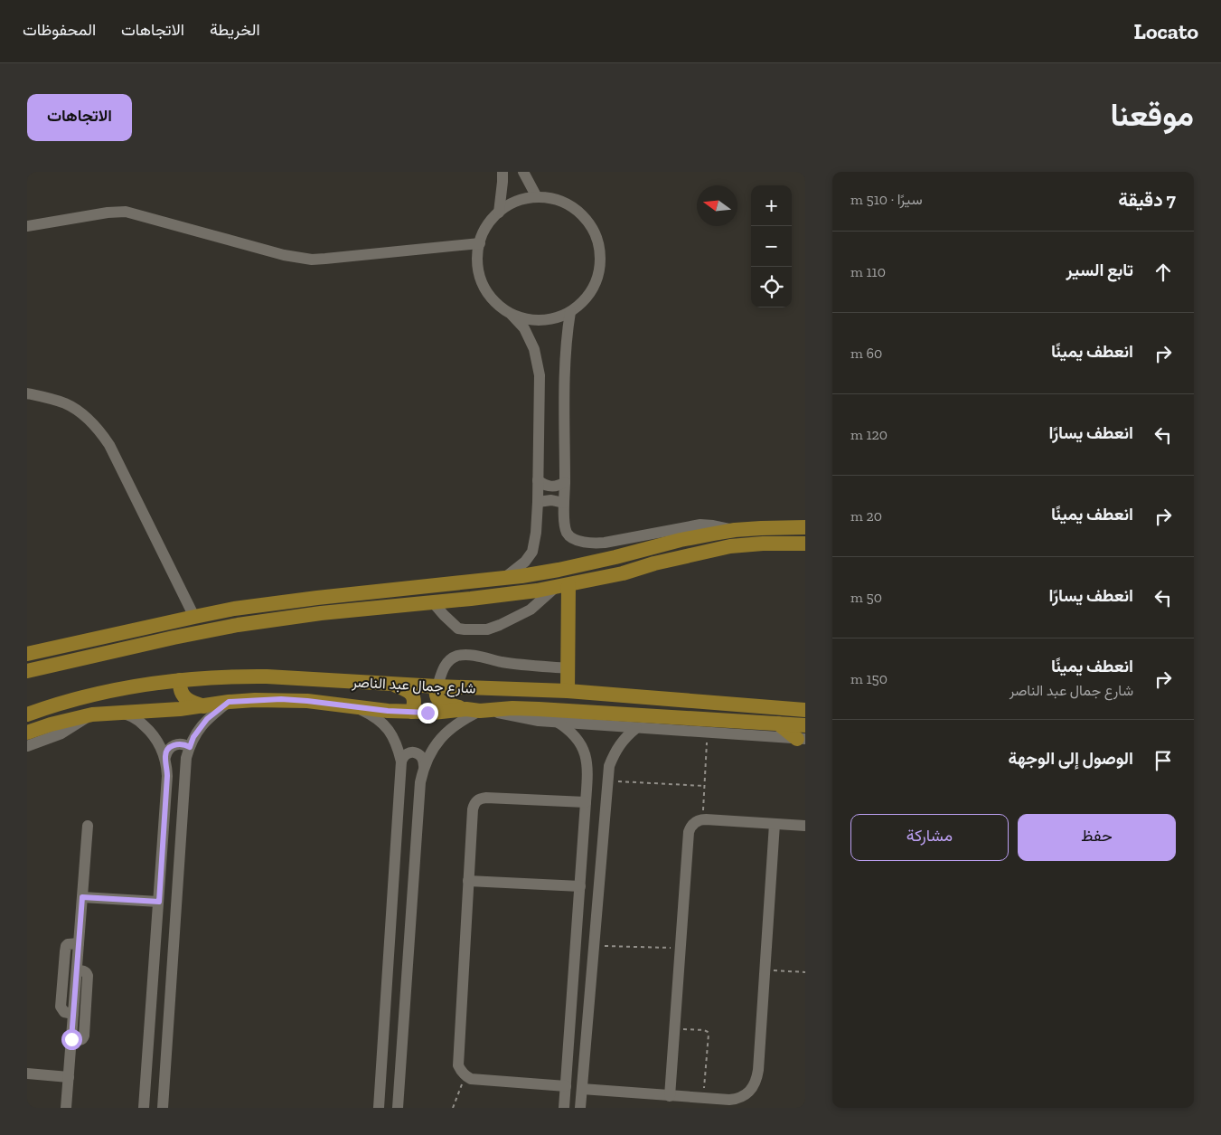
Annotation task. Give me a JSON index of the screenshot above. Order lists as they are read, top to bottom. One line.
{"streets":{"main road":["شارع جمال عبد الناصر"]},"north":"left","page":{"header":"Locato","nav":["الخريطة","الاتجاهات","المحفوظات"],"title":"موقعنا","buttons":["الاتجاهات",["حفظ","مشاركة"]],"heading":["7 دقيقة","سيرًا · 510 m"],"map_buttons":["+","−"],"list":[["تابع السير","110 m"],["انعطف يمينًا","60 m"],["انعطف يسارًا","120 m"],["انعطف يمينًا","20 m"],["انعطف يسارًا","50 m"],["انعطف يمينًا","شارع جمال عبد الناصر","150 m"],"الوصول إلى الوجهة"]}}
